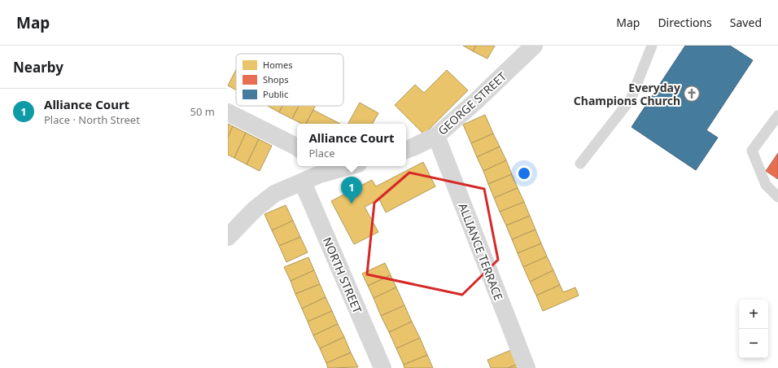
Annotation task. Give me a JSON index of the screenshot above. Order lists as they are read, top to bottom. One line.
{"streets":{"street":["GEORGE STREET","ALLIANCE TERRACE","NORTH STREET"]},"crossings":[["GEORGE STREET","ALLIANCE TERRACE"]],"places":{"church":["Everyday Champions Church"]},"legend":["Homes","Shops","Public"],"page":{"header":"Map","nav":["Map","Directions","Saved"],"heading":"Nearby","list":[{"mark":"1","name":"Alliance Court","note":"Place · North Street","value":"50 m"}],"popup":["Alliance Court","Place"],"pins":"1","map_buttons":["+","−"]}}
